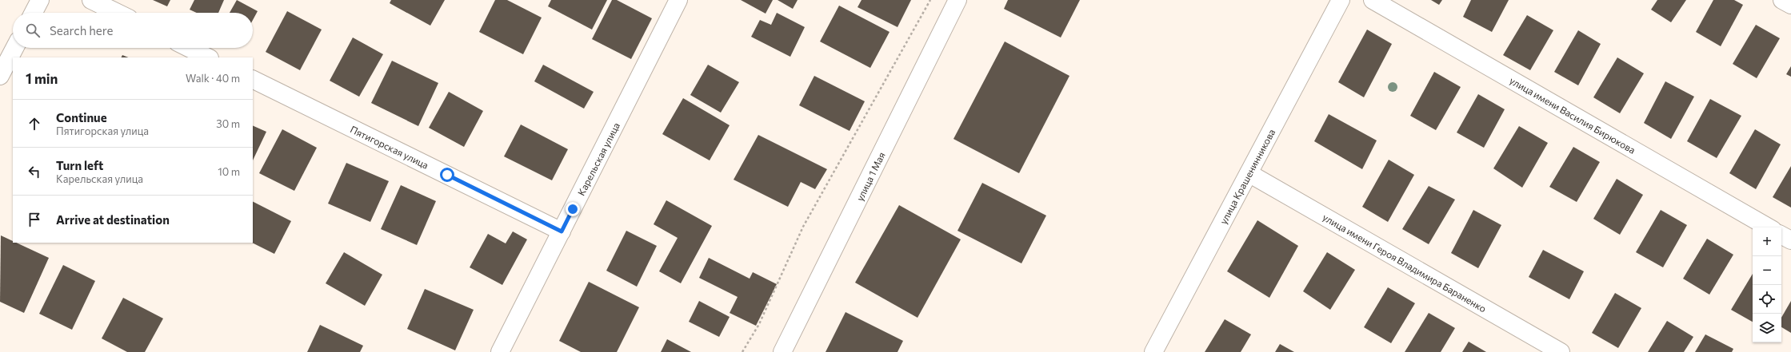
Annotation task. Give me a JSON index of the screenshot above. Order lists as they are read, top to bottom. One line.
{"streets":{"street":["улица имени Василия Бирюкова","Пятигорская улица","Карельская улица","улица 1 Мая","улица Крашенинникова","улица имени Героя Владимира Бараненко"]},"crossings":[["Пятигорская улица","Карельская улица"],["улица Крашенинникова","улица имени Героя Владимира Бараненко"]],"page":{"search":"Search here","heading":["1 min","Walk · 40 m"],"list":[["Continue","Пятигорская улица","30 m"],["Turn left","Карельская улица","10 m"],"Arrive at destination"],"map_buttons":["+","−"]}}
